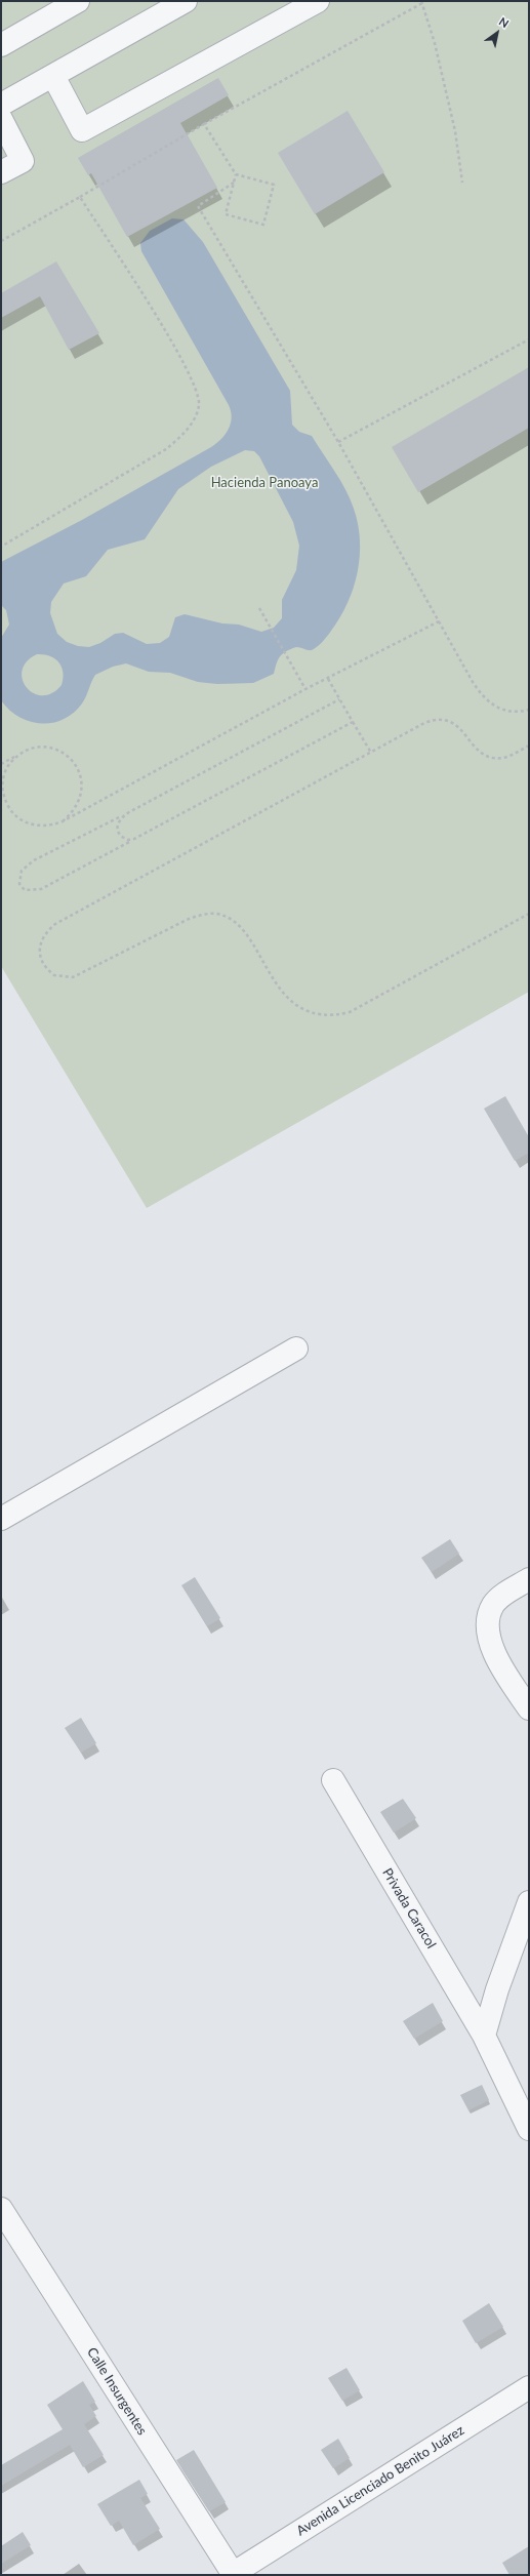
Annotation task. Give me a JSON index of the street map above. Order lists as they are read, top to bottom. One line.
{"streets":{"street":["Privada Caracol","Calle Insurgentes","Avenida Licenciado Benito Juárez"]},"crossings":[["Calle Insurgentes","Avenida Licenciado Benito Juárez"]],"parks":["Hacienda Panoaya"],"north":"top right"}
